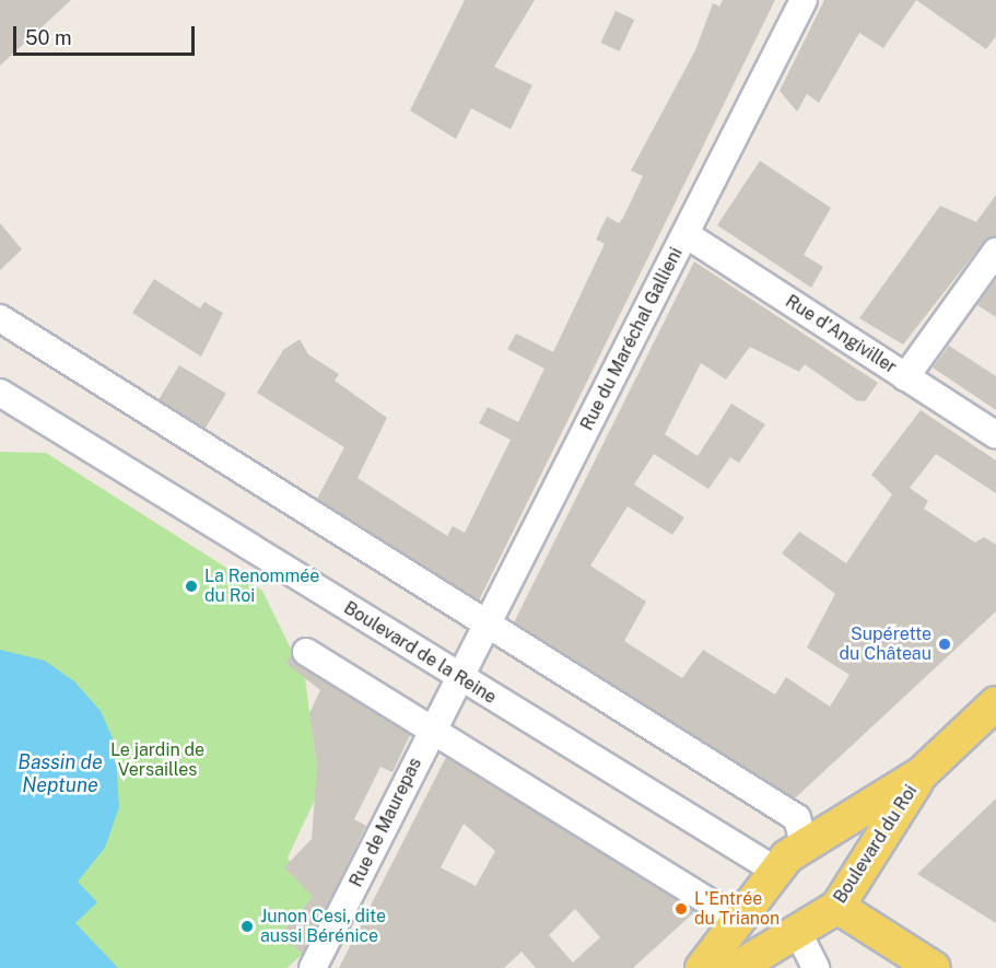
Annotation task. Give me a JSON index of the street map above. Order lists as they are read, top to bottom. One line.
{"streets":{"main road":["Boulevard de la Reine","Boulevard du Roi"],"street":["Rue d'Angiviller","Rue du Maréchal Gallieni","Rue de Maurepas"]},"crossings":[["Rue d'Angiviller","Rue du Maréchal Gallieni"],["Rue du Maréchal Gallieni","Boulevard de la Reine"],["Rue du Maréchal Gallieni","Rue de Maurepas"],["Boulevard de la Reine","Rue de Maurepas"],["Boulevard de la Reine","Boulevard du Roi"]],"water":["Bassin de Neptune"],"parks":["Le jardin de Versailles"],"places":["La Renommée du Roi","Supérette du Château","L'Entrée du Trianon","Junon Cesi, dite aussi Bérénice"],"scale_bar":"50 m"}
